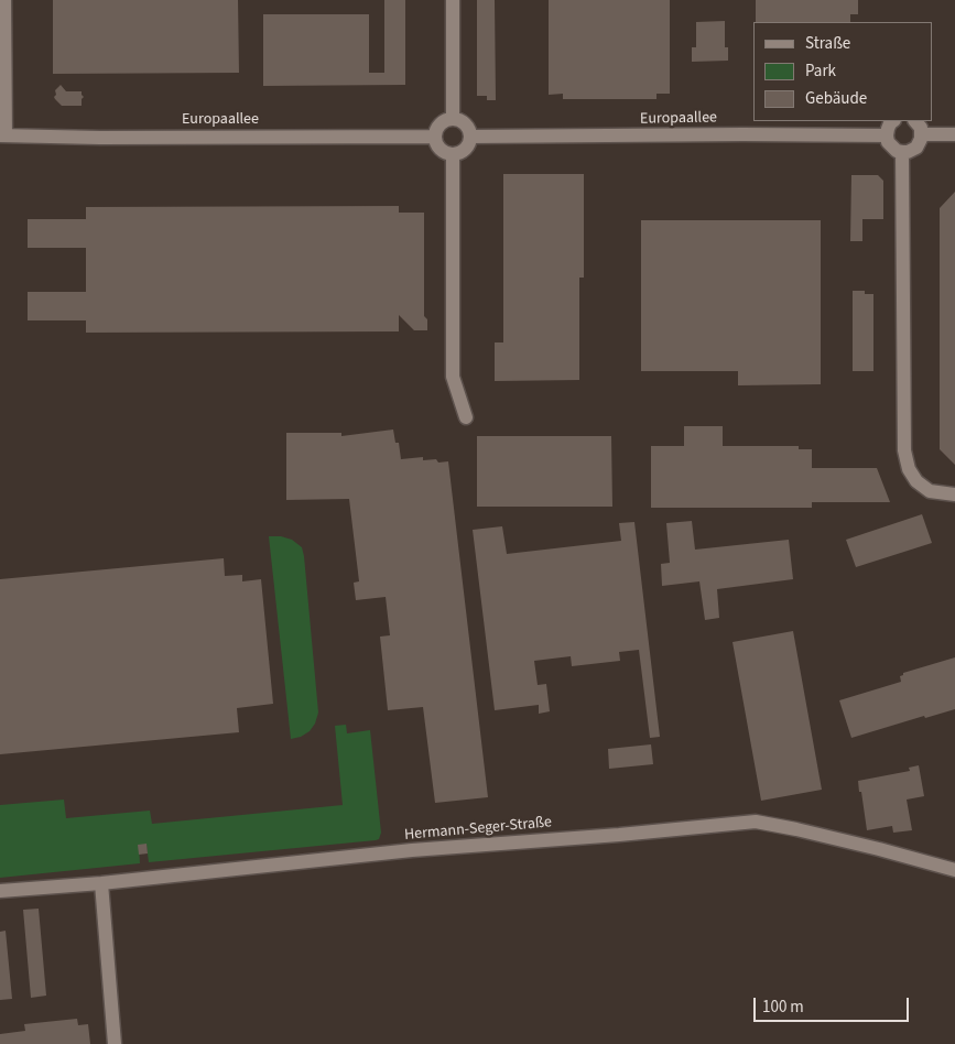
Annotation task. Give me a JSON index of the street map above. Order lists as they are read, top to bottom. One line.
{"streets":{"street":["Europaallee","Hermann-Seger-Straße"]},"legend":["Straße","Park","Gebäude"],"scale_bar":"100 m"}
